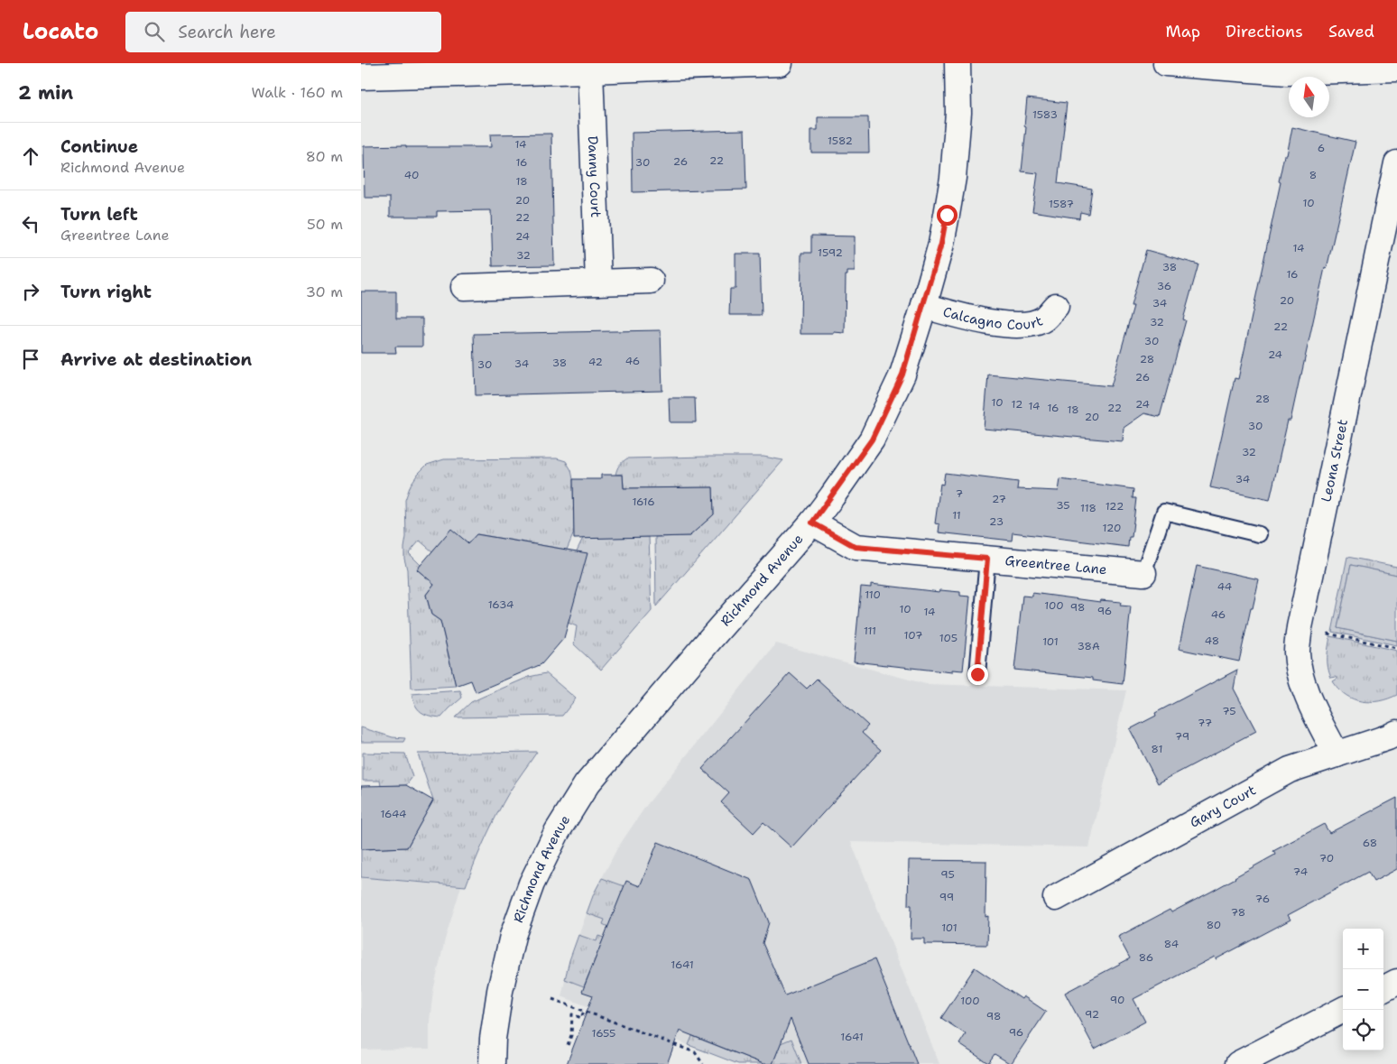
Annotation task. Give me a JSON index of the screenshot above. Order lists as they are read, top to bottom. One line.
{"streets":{"street":["Danny Court","Calcagno Court","Leona Street","Greentree Lane","Richmond Avenue","Gary Court"]},"crossings":[["Calcagno Court","Richmond Avenue"],["Leona Street","Gary Court"],["Greentree Lane","Richmond Avenue"]],"house_numbers":["1583","1582","14","6","22","26","16","30","40","8","18","20","10","1587","22","24","14","1592","32","38","16","36","20","34","32","22","30","24","28","46","42","38","34","30","26","28","10","12","24","14","16","22","18","20","30","32","34","7","27","1616","35","122","118","11","23","120","44","110","1634","100","98","10","96","14","46","111","107","105","48","101","38A","75","77","79","81","1644","68","70","74","95","99","76","78","80","101","84","86","1641","90","100","92","98","96","1655","1641"],"north":"top","page":{"header":"Locato","search":"Search here","nav":["Map","Directions","Saved"],"heading":["2 min","Walk · 160 m"],"list":[["Continue","Richmond Avenue","80 m"],["Turn left","Greentree Lane","50 m"],["Turn right","30 m"],"Arrive at destination"],"map_buttons":["+","−"]}}
